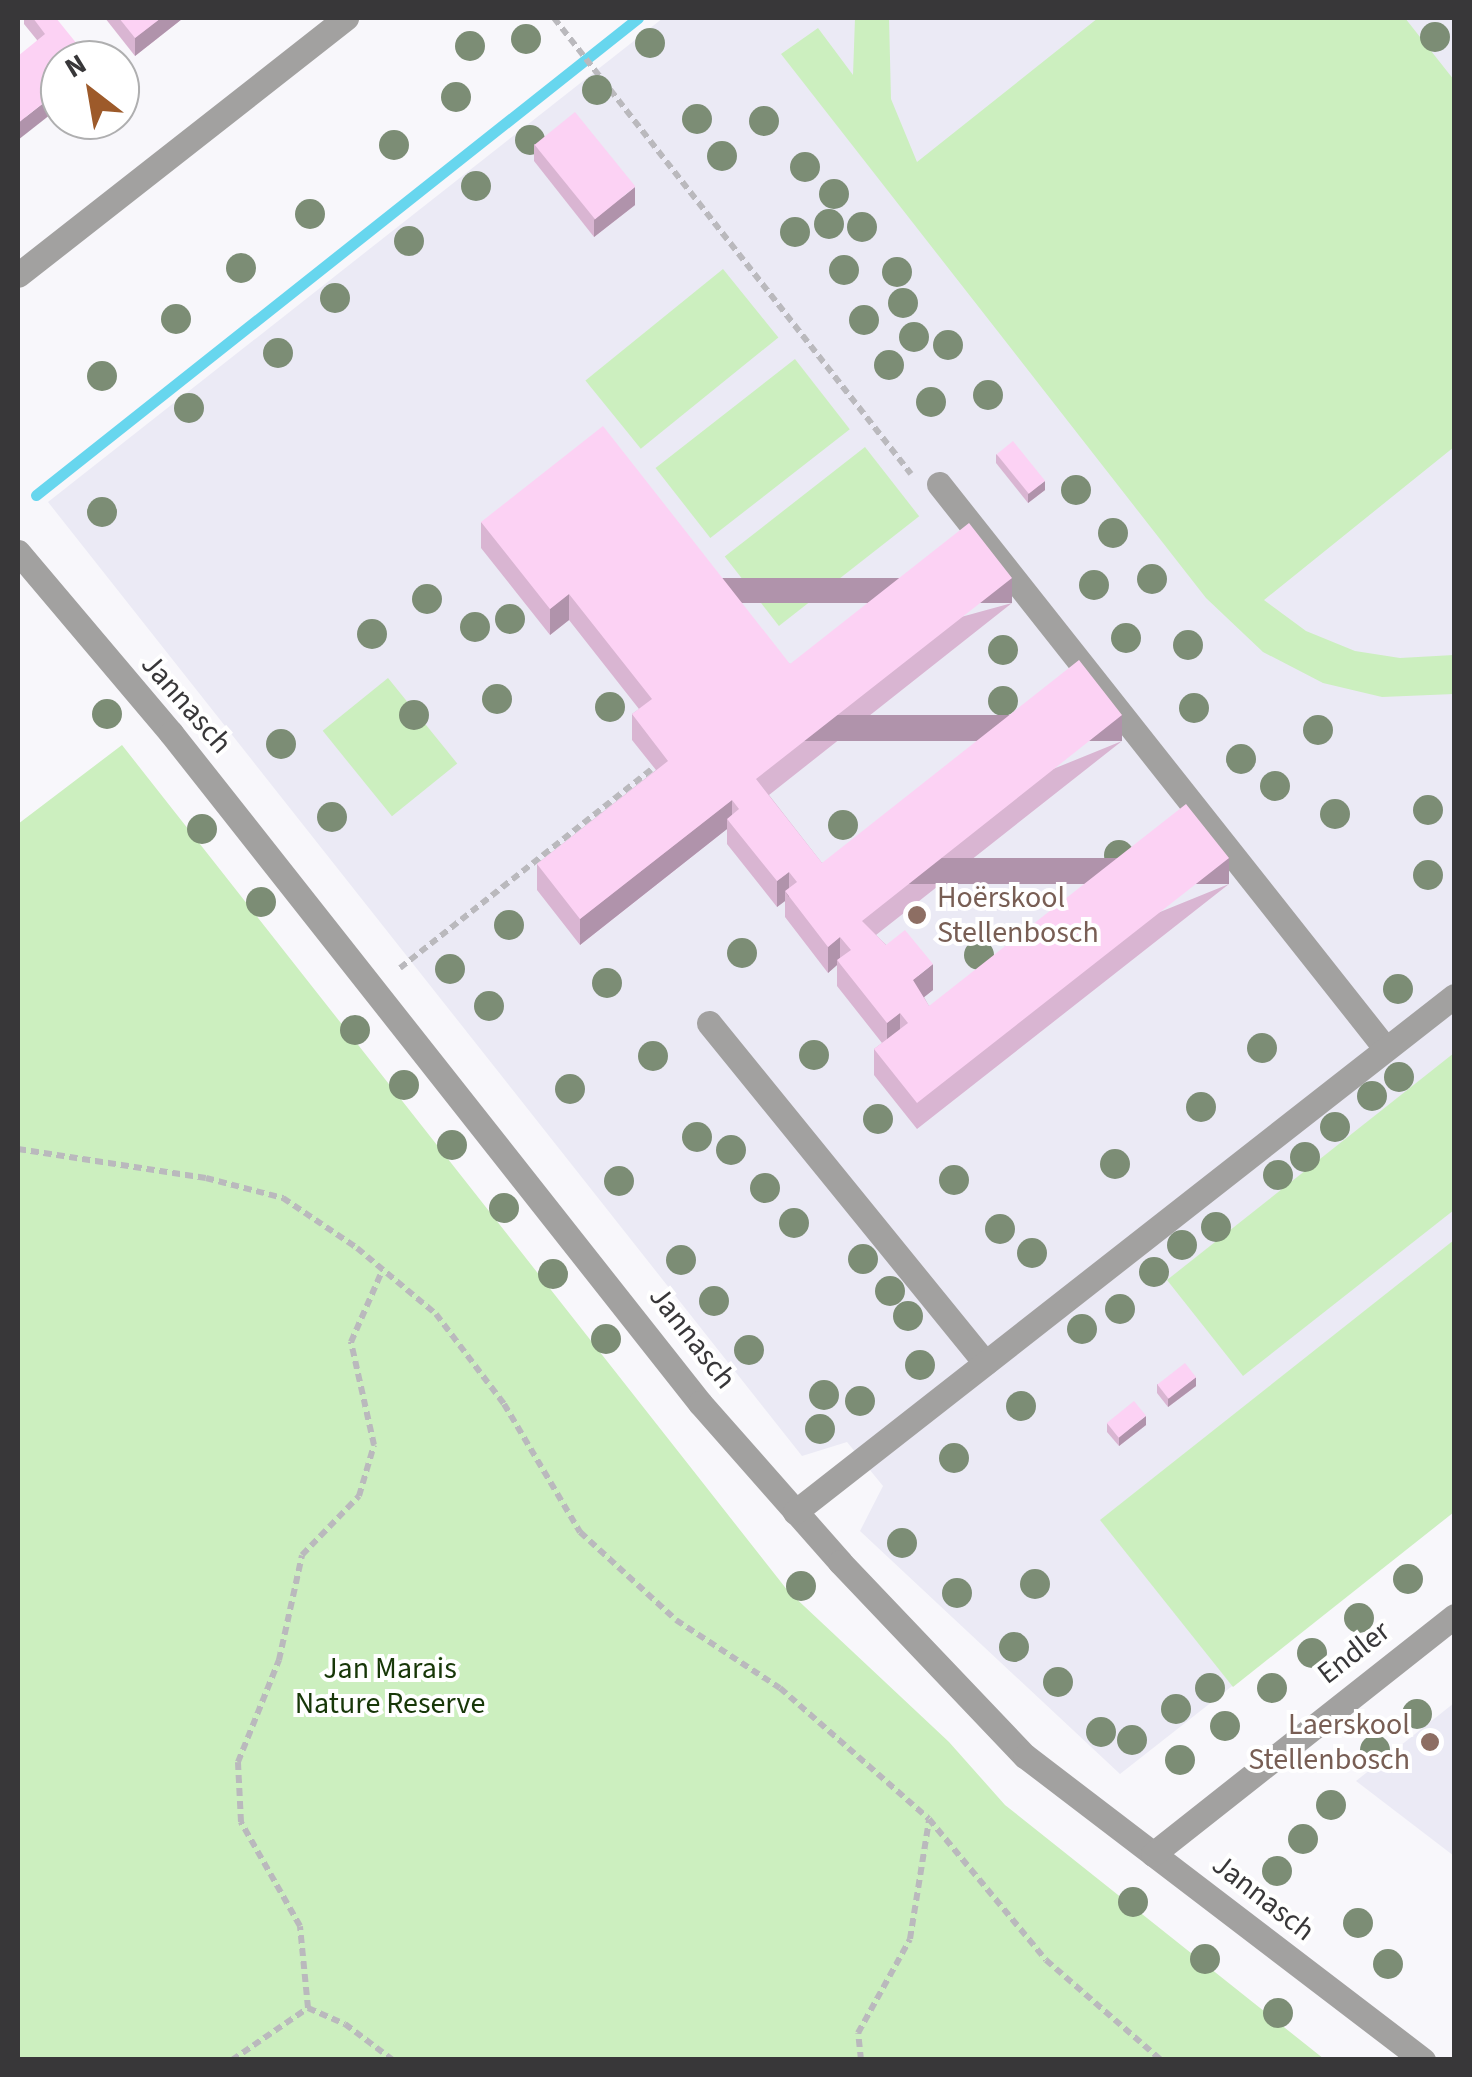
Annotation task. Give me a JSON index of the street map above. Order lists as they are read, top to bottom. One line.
{"streets":{"street":["Jannasch","Endler"]},"crossings":[["Jannasch","Endler"]],"parks":["Jan Marais Nature Reserve"],"places":["Hoërskool Stellenbosch","Laerskool Stellenbosch"],"north":"top left"}
